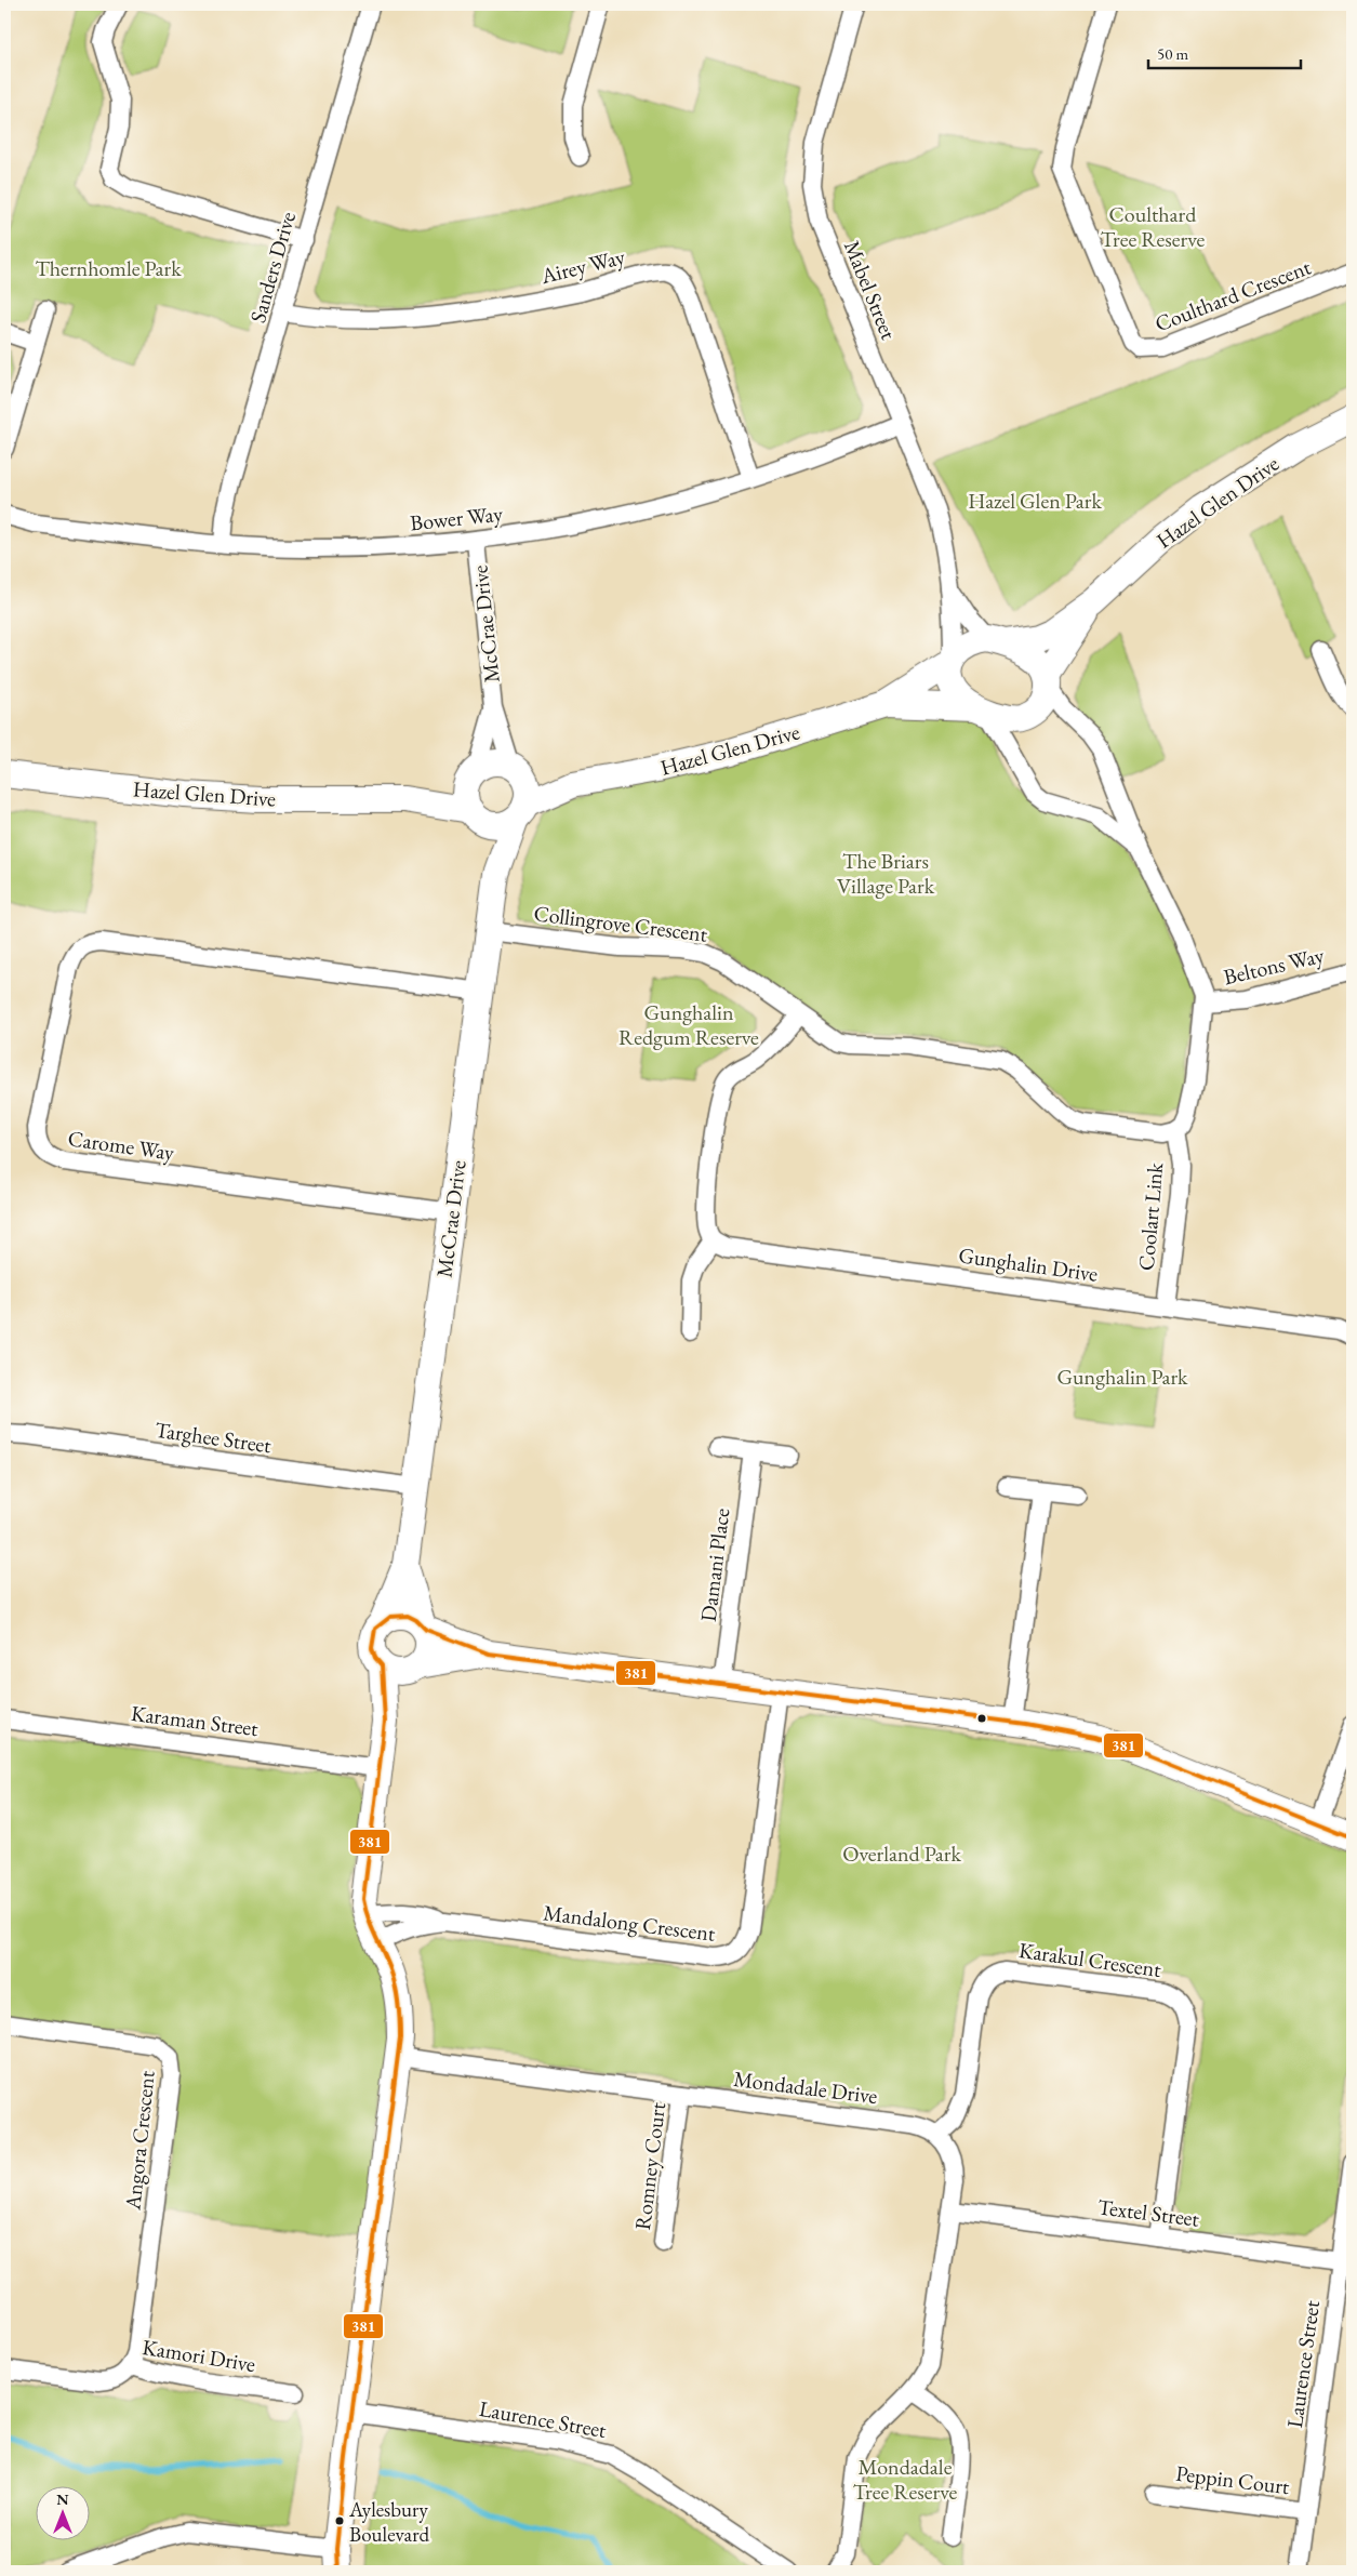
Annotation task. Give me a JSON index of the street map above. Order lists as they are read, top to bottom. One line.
{"streets":{"street":["Airey Way","Sanders Drive","Mabel Street","Coulthard Crescent","Hazel Glen Drive","Bower Way","McCrae Drive","Collingrove Crescent","Beltons Way","Carome Way","Coolart Link","Gunghalin Drive","Targhee Street","Damani Place","Karaman Street","Mandalong Crescent","Karakul Crescent","Mondadale Drive","Angora Crescent","Romney Court","Textel Street","Kamori Drive","Laurence Street","Peppin Court"]},"crossings":[["Airey Way","Sanders Drive"],["Airey Way","Bower Way"],["Sanders Drive","Bower Way"],["Mabel Street","Hazel Glen Drive"],["Mabel Street","Bower Way"],["Hazel Glen Drive","McCrae Drive"],["Bower Way","McCrae Drive"],["McCrae Drive","Collingrove Crescent"],["McCrae Drive","Carome Way"],["McCrae Drive","Targhee Street"],["Collingrove Crescent","Coolart Link"],["Coolart Link","Gunghalin Drive"],["Karakul Crescent","Mondadale Drive"],["Karakul Crescent","Textel Street"],["Mondadale Drive","Romney Court"],["Angora Crescent","Kamori Drive"],["Textel Street","Laurence Street"],["Laurence Street","Peppin Court"]],"parks":["Coulthard Tree Reserve","Thernhomle Park","Hazel Glen Park","The Briars Village Park","Gunghalin Redgum Reserve","Gunghalin Park","Overland Park","Mondadale Tree Reserve"],"places":["Aylesbury Boulevard"],"lines":["transit line 381"],"scale_bar":"50 m","north":"top"}
